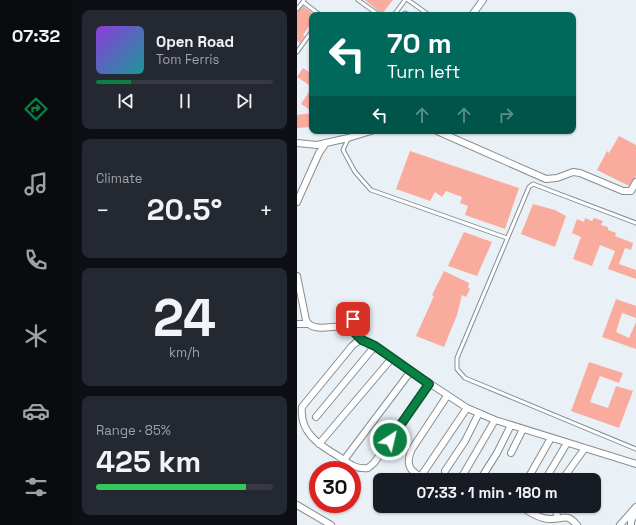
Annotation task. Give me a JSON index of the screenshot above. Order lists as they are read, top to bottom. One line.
{"page":{"tabs":"07:32","turn":["70 m","Turn left"],"song":["Open Road","Tom Ferris"],"tile":["Climate",["24","km/h"],["Range · 85%","425 km"]],"heat":["−","20.5°","+"],"limit":"30","trip":"07:33 · 1 min · 180 m"}}
